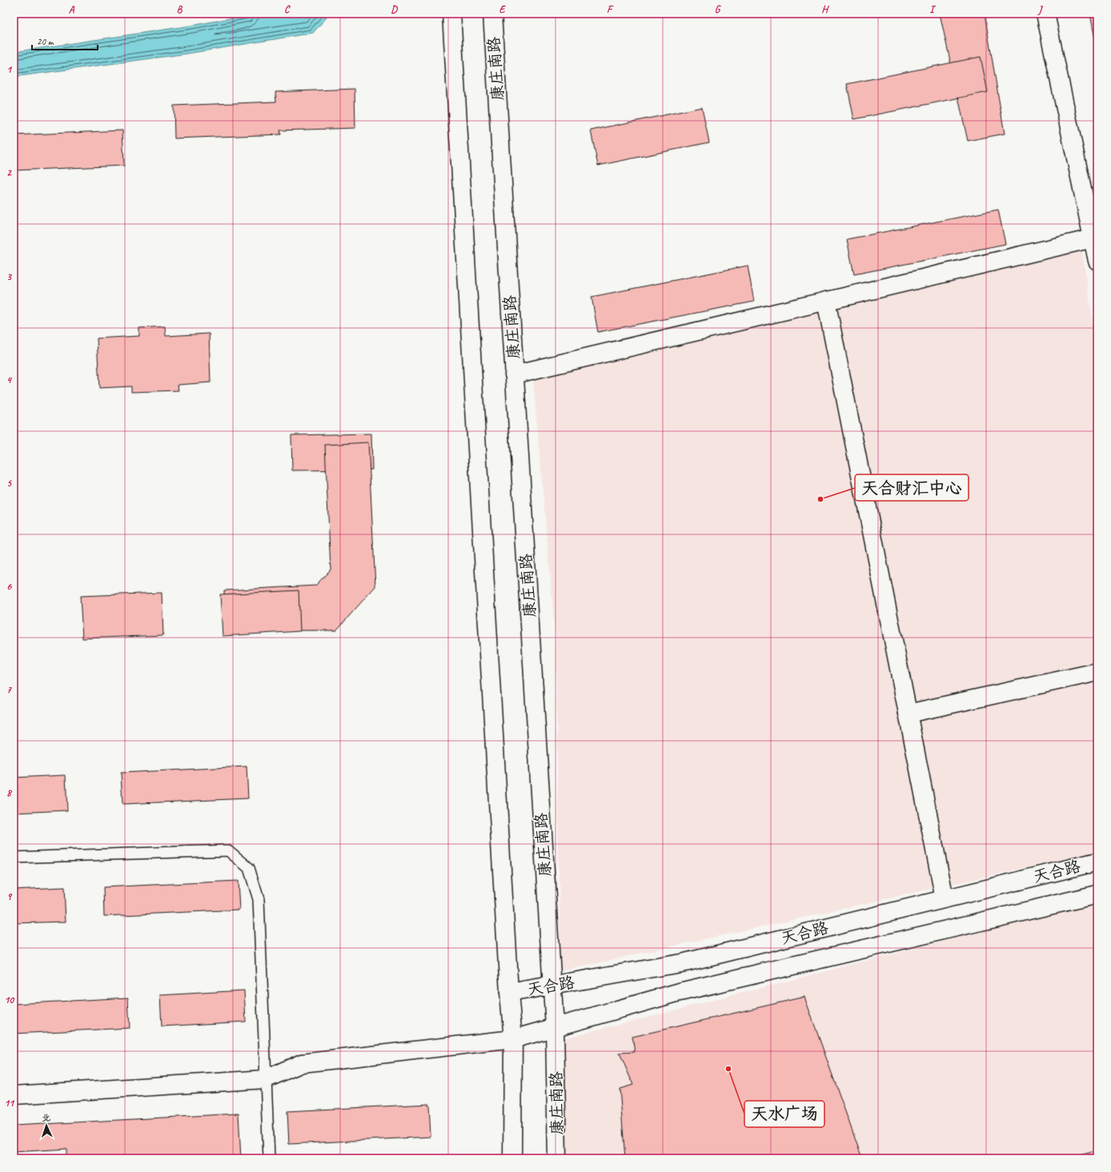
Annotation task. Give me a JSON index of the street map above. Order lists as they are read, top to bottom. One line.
{"streets":{"street":["康庄南路","天合路"]},"crossings":[["康庄南路","天合路"]],"places":["天合财汇中心","天水广场"],"scale_bar":"20 m","north":"top","grid":{"columns":["A","B","C","D","E","F","G","H","I","J"],"rows":["1","2","3","4","5","6","7","8","9","10","11"]}}
